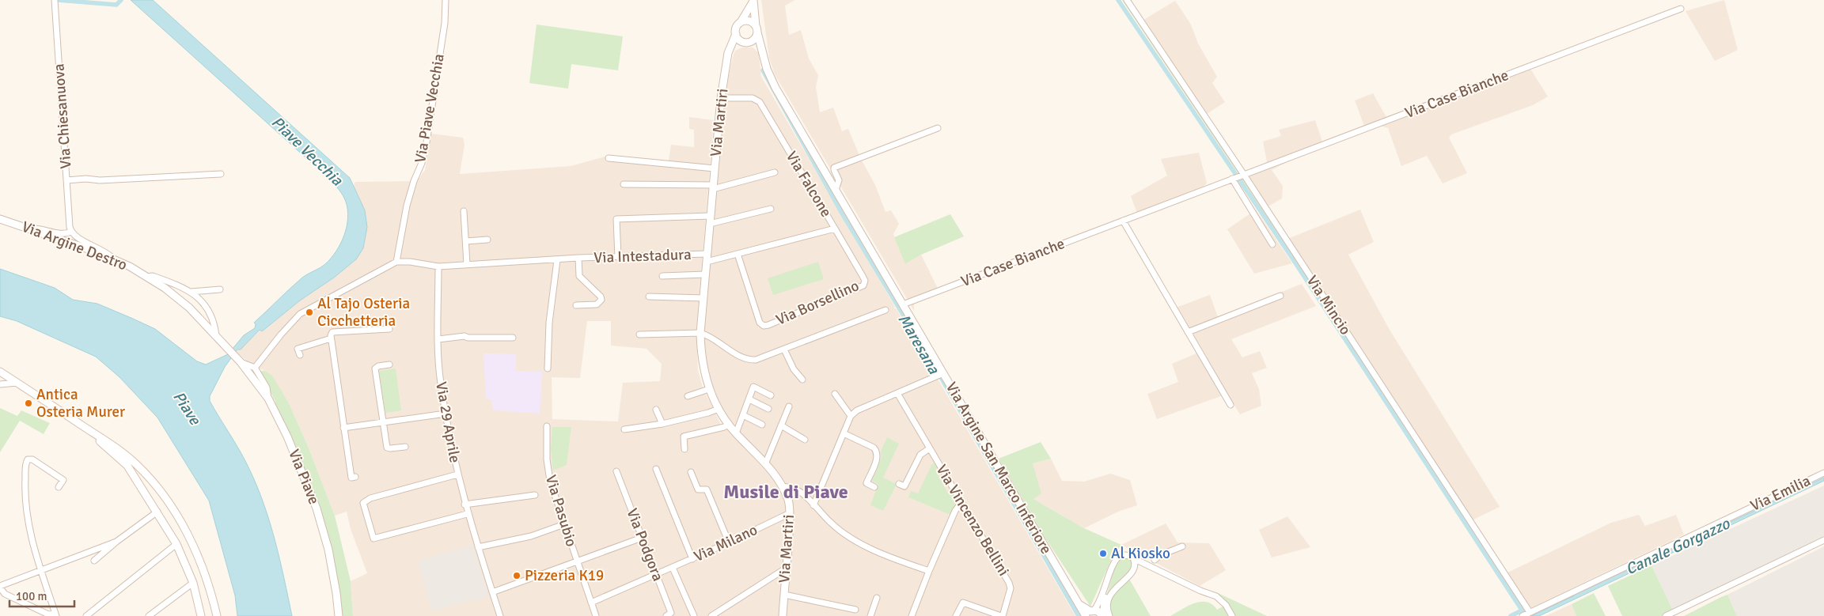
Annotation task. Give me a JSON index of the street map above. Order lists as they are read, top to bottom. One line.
{"streets":{"street":["Via Case Bianche","Via Piave Vecchia","Via Chiesanuova","Via Martiri","Via Falcone","Via Argine Destro","Via Intestadura","Via Borsellino","Via Mincio","Via 29 Aprile","Via Argine San Marco Inferiore","Via Piave","Via Emilia","Via Pasubio","Via Vincenzo Bellini","Via Milano","Via Podgora"]},"crossings":[["Via Case Bianche","Via Mincio"],["Via Case Bianche","Via Argine San Marco Inferiore"],["Via Piave Vecchia","Via Intestadura"],["Via Martiri","Via Falcone"],["Via Martiri","Via Intestadura"],["Via Martiri","Via Argine San Marco Inferiore"],["Via Martiri","Via Milano"],["Via Falcone","Via Borsellino"],["Via Argine Destro","Via Piave"],["Via Intestadura","Via 29 Aprile"],["Via Mincio","Via Emilia"],["Via Pasubio","Via Milano"],["Via Milano","Via Podgora"]],"districts":["Musile di Piave"],"water":["Piave Vecchia","Maresana","Piave","Canale Gorgazzo"],"places":["Al Tajo Osteria Cicchetteria","Antica Osteria Murer","Al Kiosko","Pizzeria K19"],"scale_bar":"100 m"}
